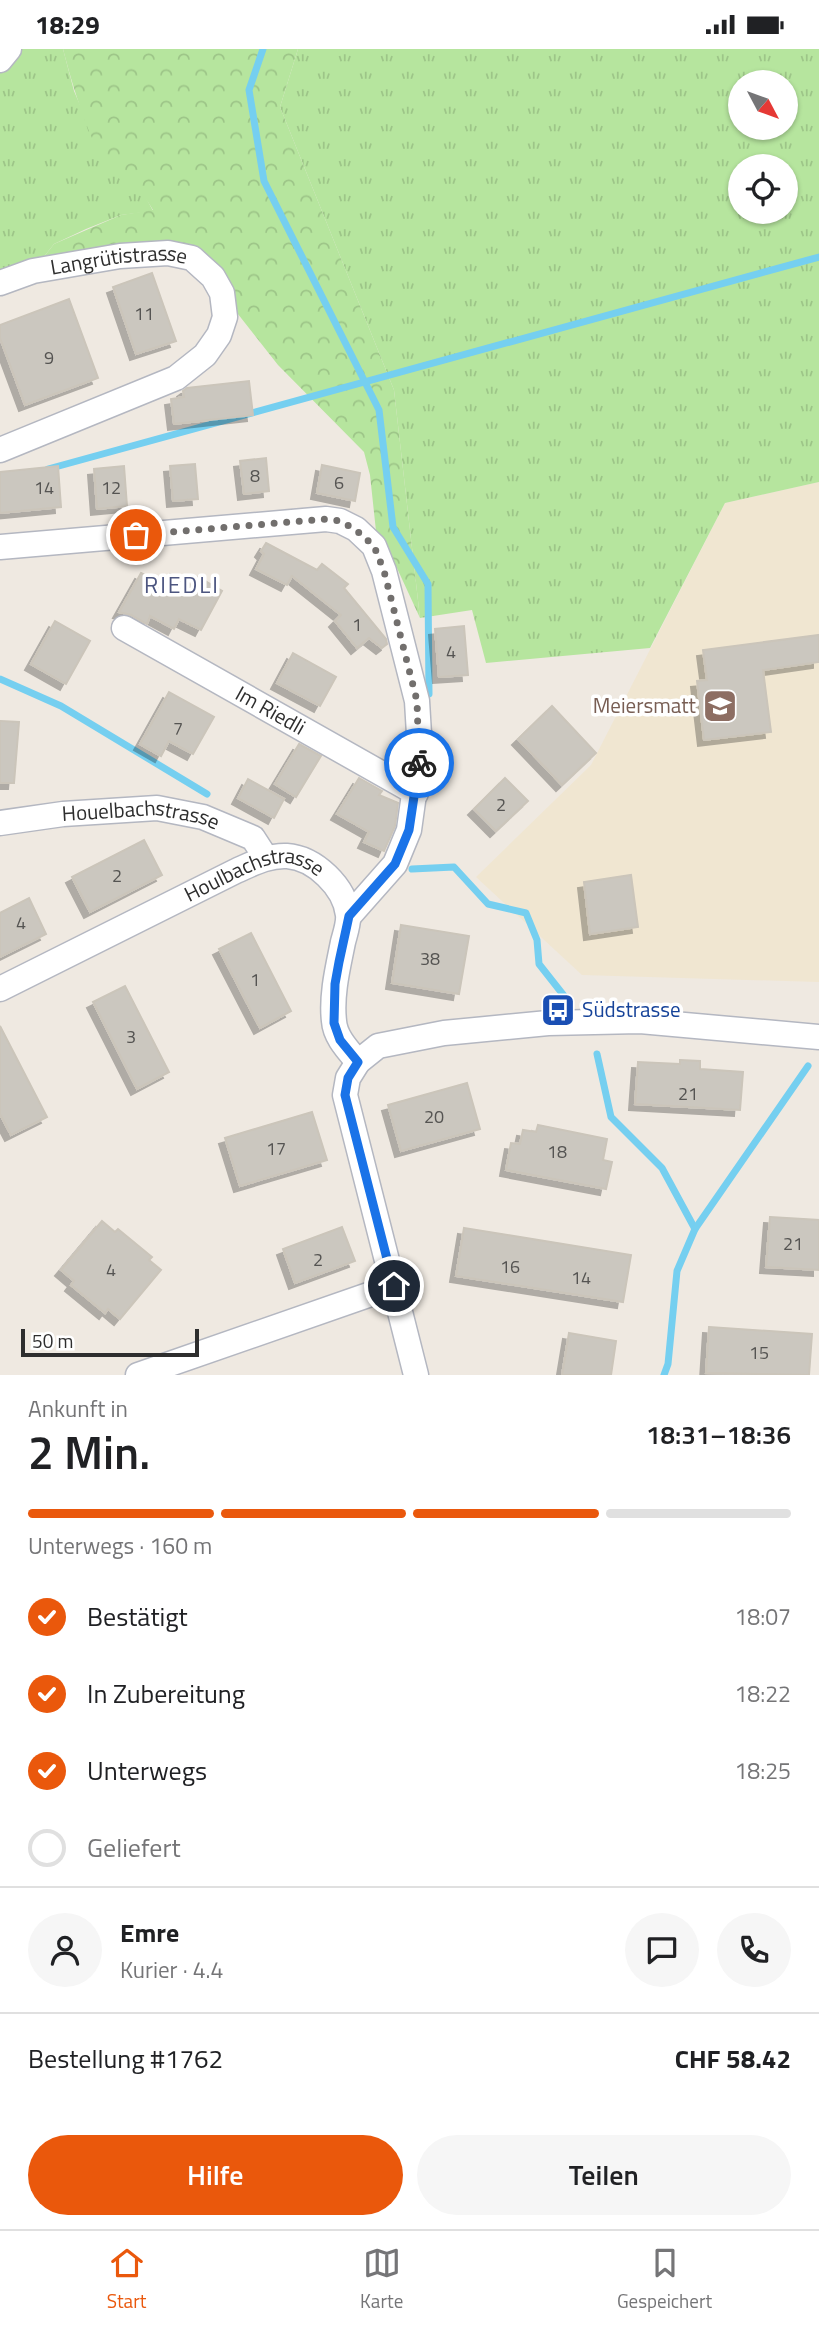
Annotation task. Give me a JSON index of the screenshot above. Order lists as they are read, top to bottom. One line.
{"streets":{"street":["Langrütistrasse","Im Riedli","Houelbachstrasse","Houlbachstrasse"]},"crossings":[["Houelbachstrasse","Houlbachstrasse"]],"districts":["RIEDLI"],"places":{"school or university":["Meiersmatt"],"bus stop":["Südstrasse"]},"house_numbers":["11","9","8","6","14","12","1","4","7","2","2","4","38","1","3","21","20","17","18","21","2","16","4","14","15"],"scale_bar":"50 m","north":"bottom right","page":{"status":"18:29","scale":"50 m","heading":["2 Min.","Ankunft in","18:31–18:36"],"panel":["Emre","Kurier · 4.4","Bestellung #1762","CHF 58.42"],"bar":"Unterwegs · 160 m","list":[["Bestätigt","18:07"],["In Zubereitung","18:22"],["Unterwegs","18:25"],"Geliefert"],"buttons":["Hilfe","Teilen"],"tabs":["Start","Karte","Gespeichert"]}}
